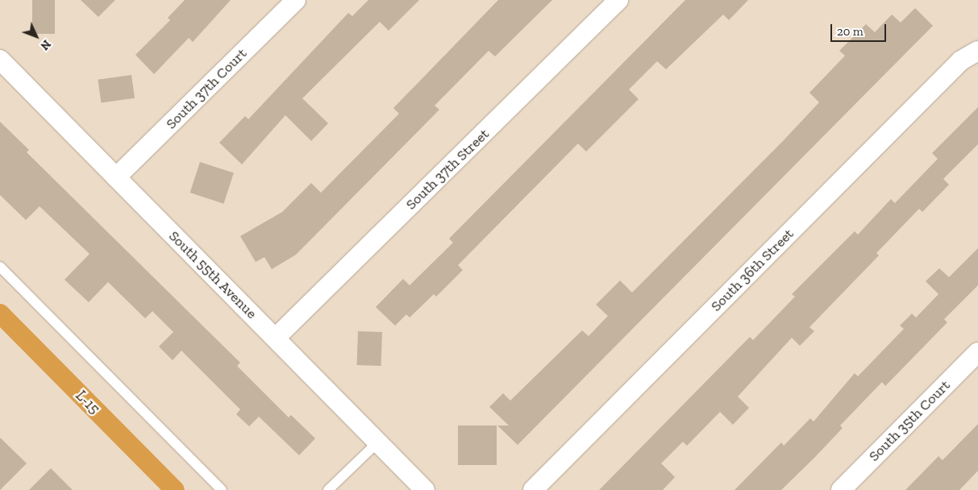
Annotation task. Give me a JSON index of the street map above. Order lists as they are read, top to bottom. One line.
{"streets":{"street":["South 37th Court","South 37th Street","South 36th Street","South 55th Avenue","South 35th Court"]},"crossings":[["South 37th Court","South 55th Avenue"],["South 37th Street","South 55th Avenue"]],"water":["L-15"],"scale_bar":"20 m","north":"bottom right"}
